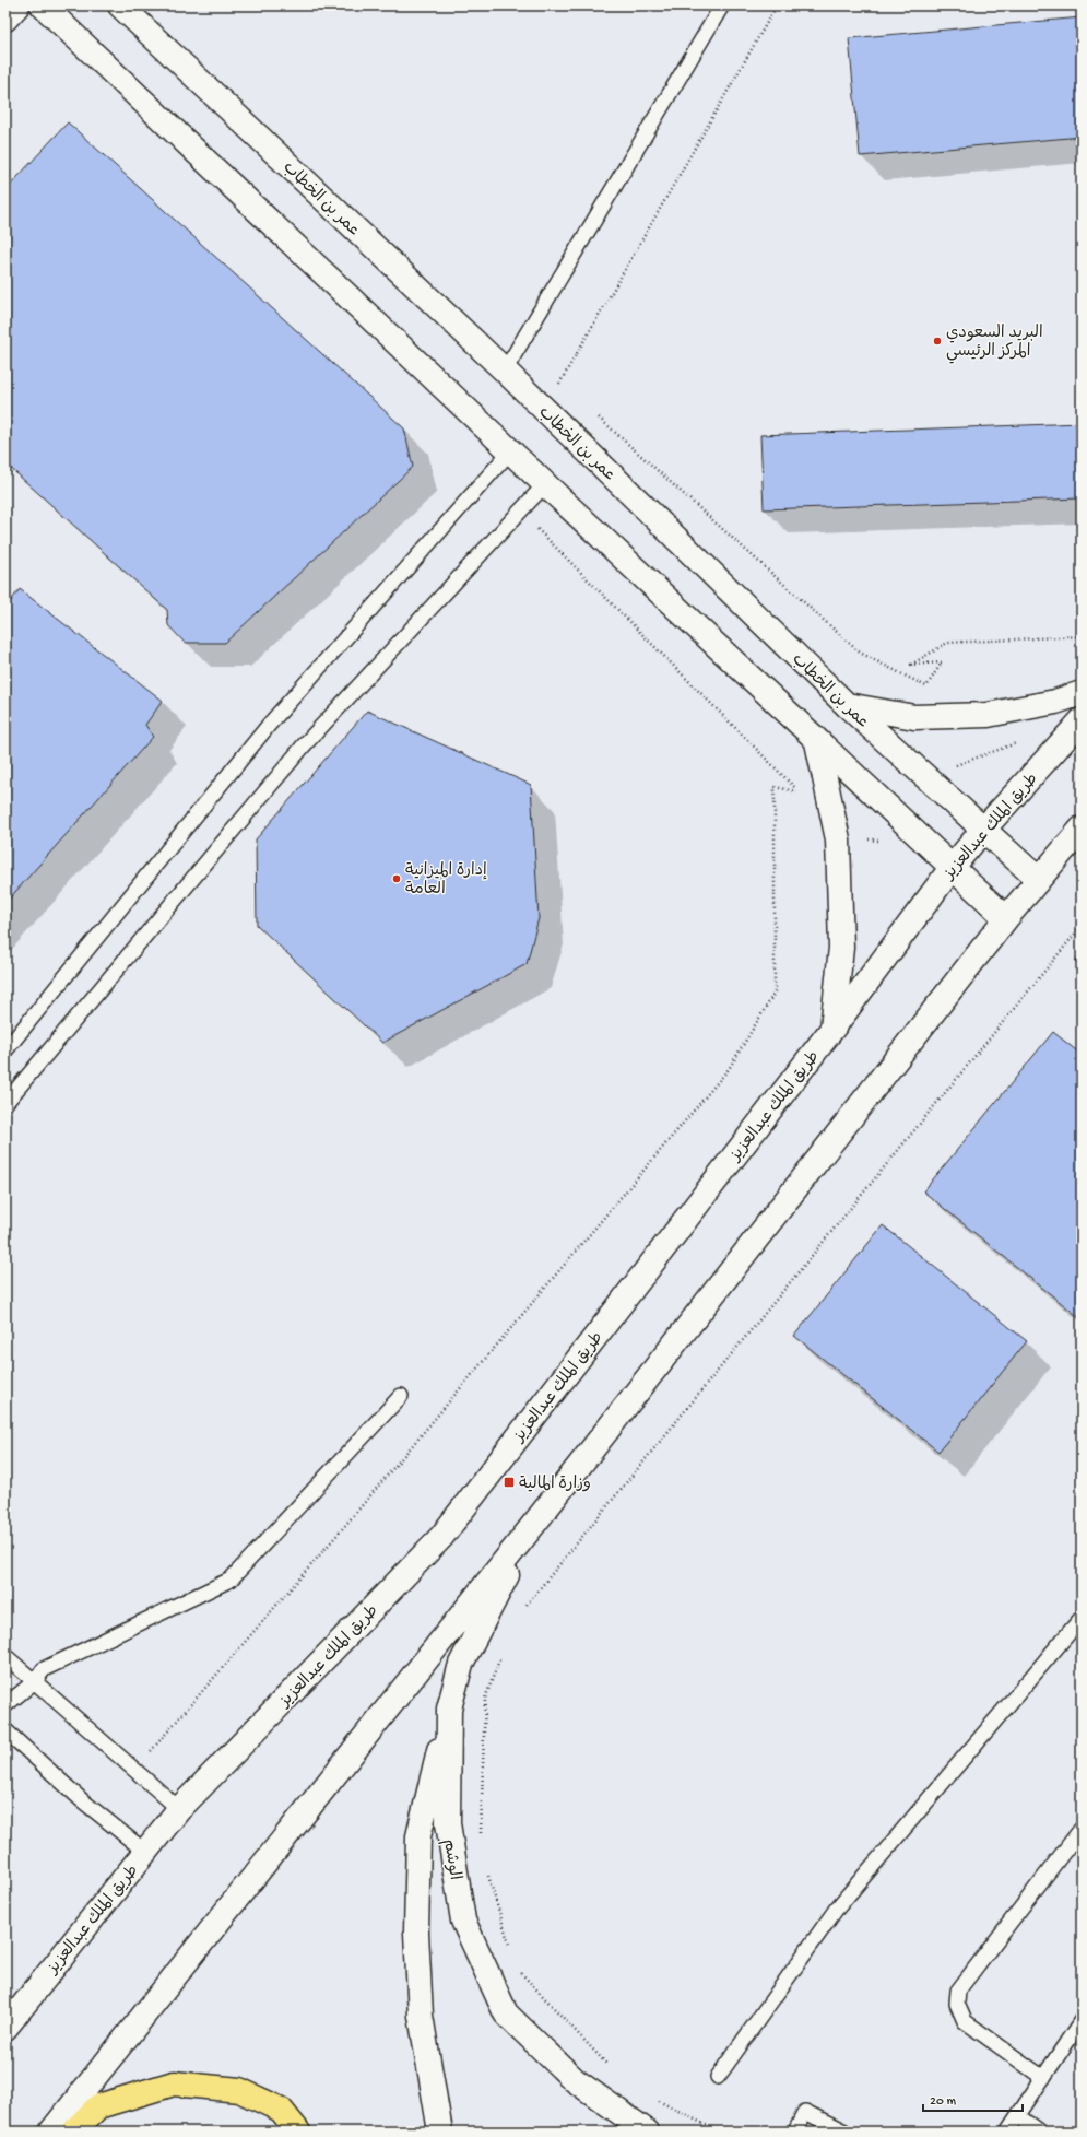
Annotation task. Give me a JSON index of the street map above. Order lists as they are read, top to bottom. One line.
{"streets":{"main road":["عمر بن الخطاب","طريق الملك عبدالعزيز","الوشم"]},"crossings":[["عمر بن الخطاب","طريق الملك عبدالعزيز"]],"places":{"other":["البريد السعودي المركز الرئيسي","إدارة الميزانية العامة"],"transit":["وزارة المالية"]},"scale_bar":"20 m"}
